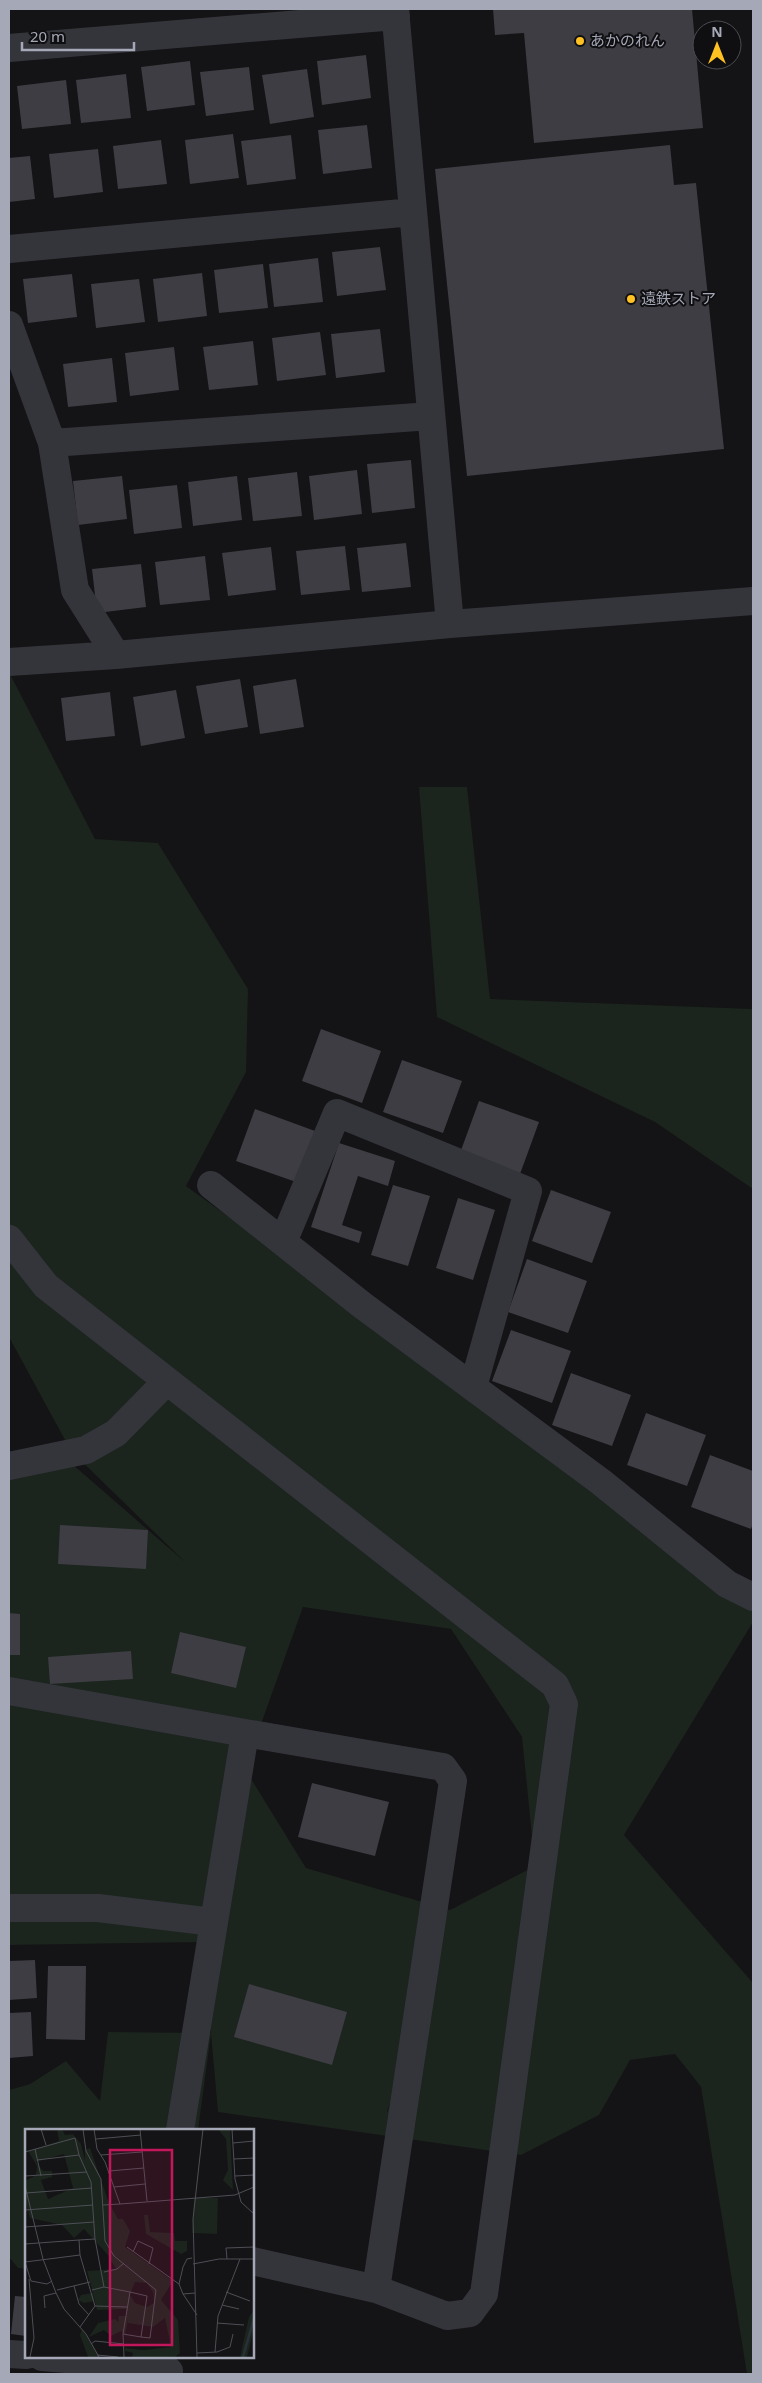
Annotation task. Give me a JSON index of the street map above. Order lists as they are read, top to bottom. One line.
{"places":["あかのれん","遠鉄ストア"],"scale_bar":"20 m","north":"top"}
